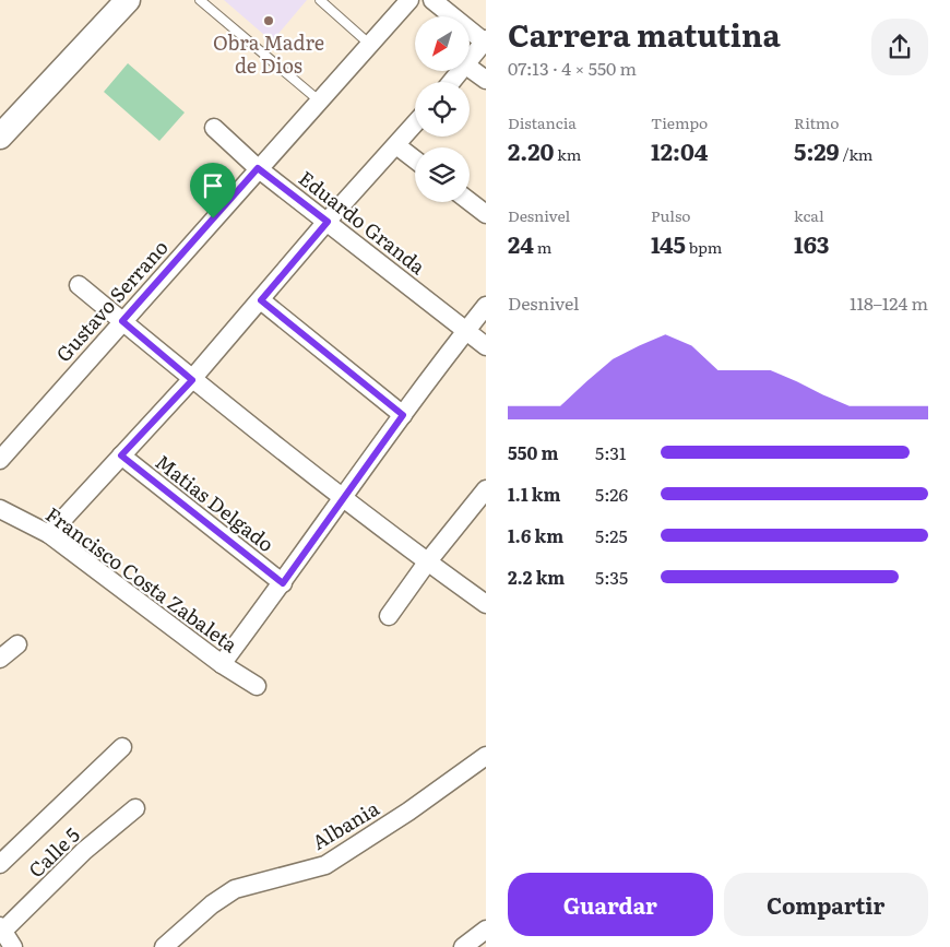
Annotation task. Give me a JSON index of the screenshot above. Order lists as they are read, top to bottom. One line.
{"streets":{"street":["Eduardo Granda","Gustavo Serrano","Matias Delgado","Francisco Costa Zabaleta","Albania","Calle 5"]},"crossings":[["Eduardo Granda","Gustavo Serrano"]],"places":["Obra Madre de Dios"],"north":"bottom left","page":{"heading":["Carrera matutina","07:13 · 4 × 550 m"],"stats":[["Distancia","2.20 km"],["Tiempo","12:04"],["Ritmo","5:29 /km"],["Desnivel","24 m"],["Pulso","145 bpm"],["kcal","163"]],"chart":["Desnivel","118–124 m"],"list":[{"name":"550 m","note":"5:31"},{"name":"1.1 km","note":"5:26"},{"name":"1.6 km","note":"5:25"},{"name":"2.2 km","note":"5:35"}],"buttons":["Guardar","Compartir"]}}
